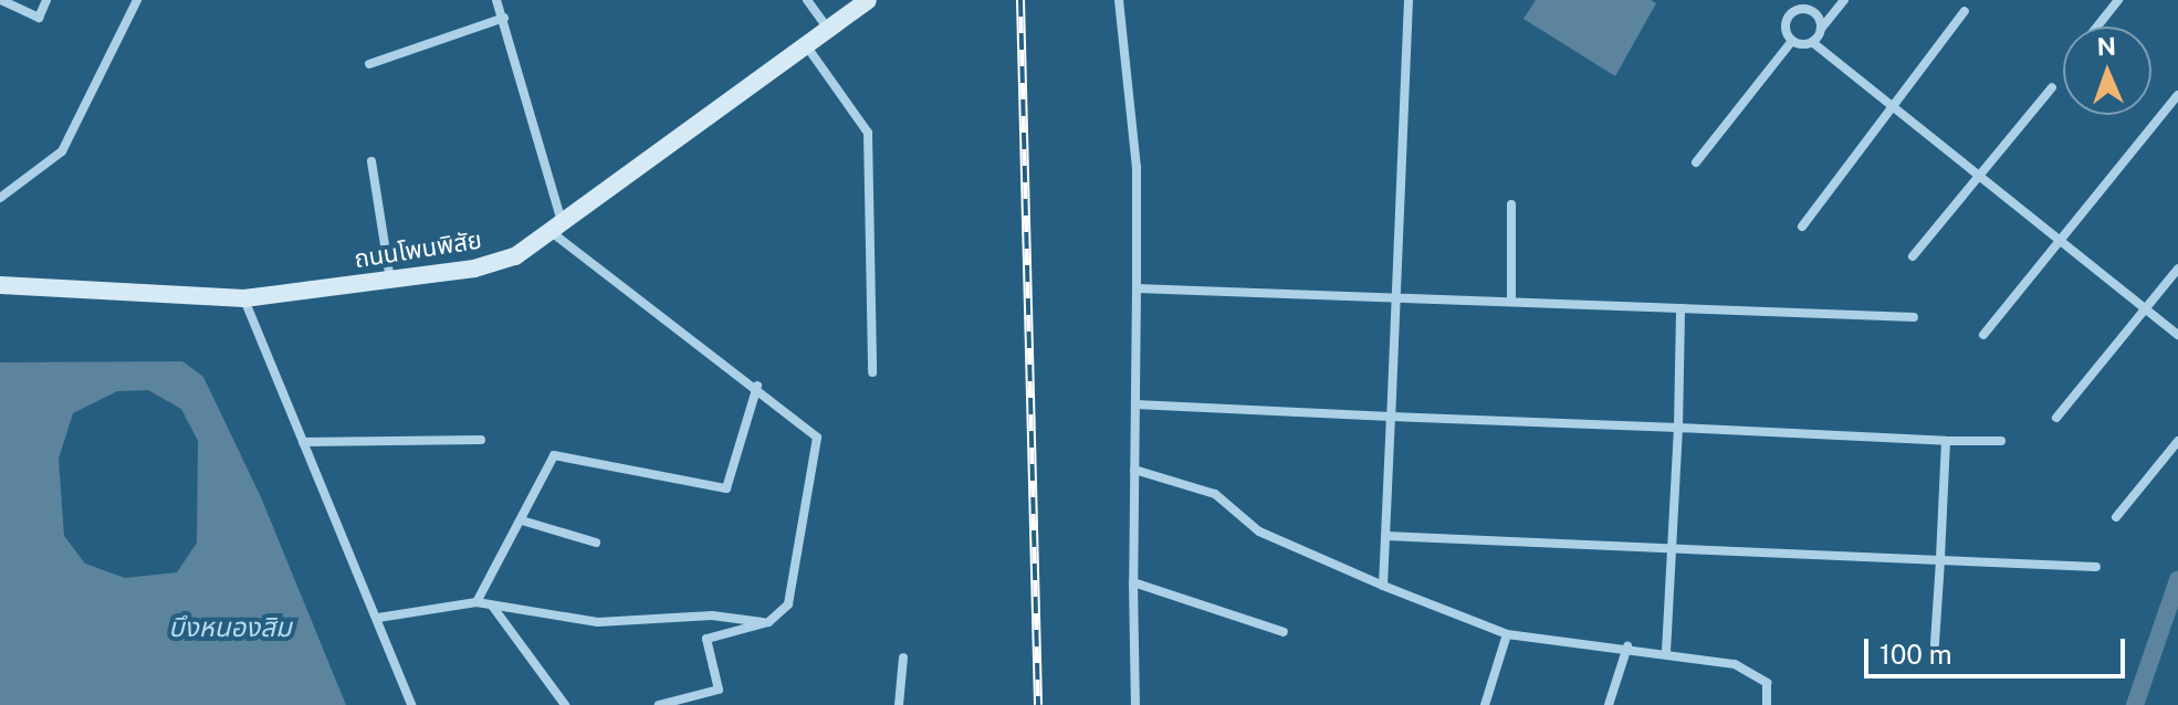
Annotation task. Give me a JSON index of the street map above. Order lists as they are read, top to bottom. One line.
{"streets":{"street":["ถนนโพนพิสัย"]},"water":["บึงหนองสิม"],"scale_bar":"100 m","north":"top"}
